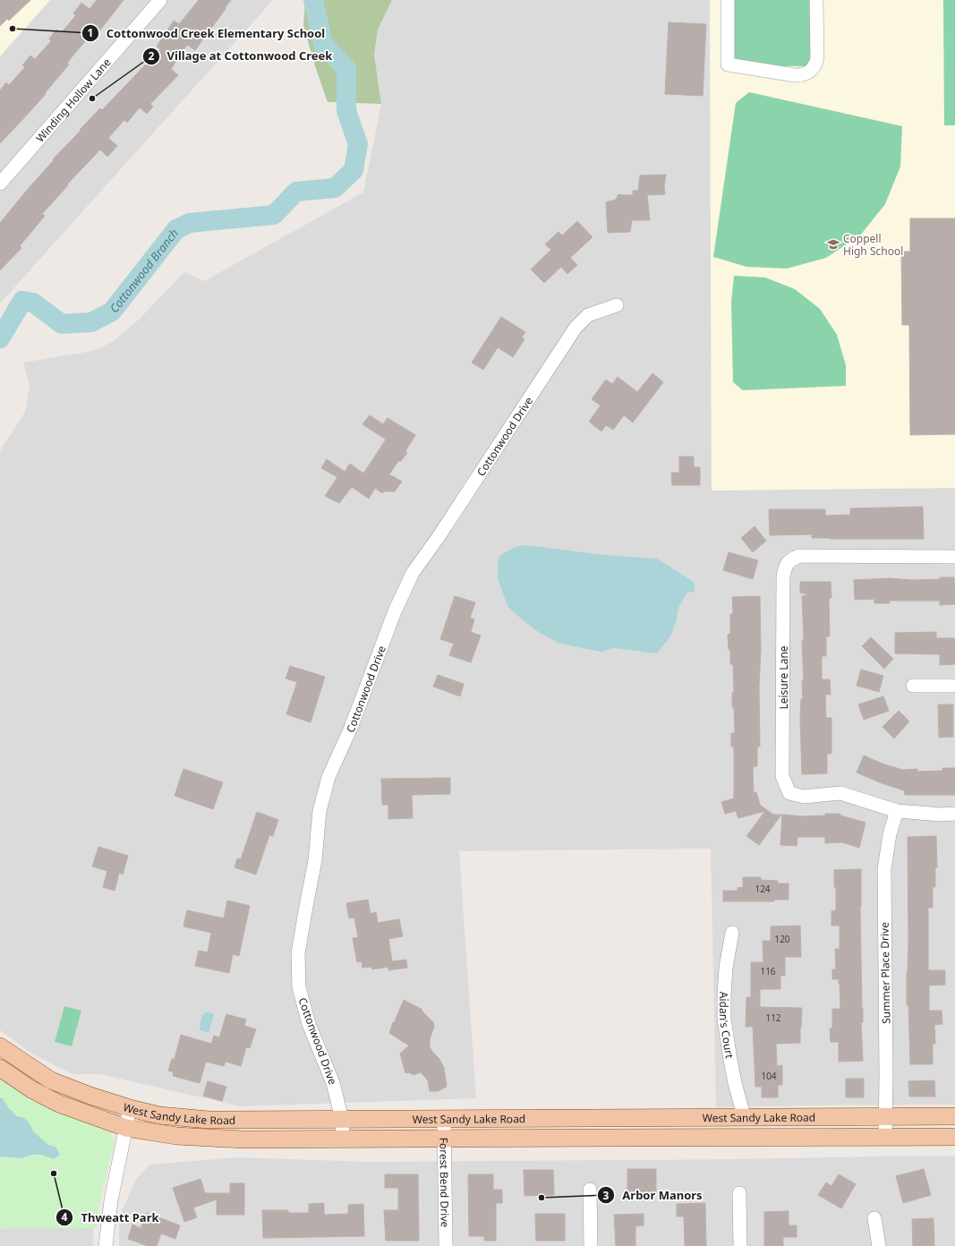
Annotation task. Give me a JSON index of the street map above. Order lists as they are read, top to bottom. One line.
{"streets":{"main road":["West Sandy Lake Road"],"street":["Winding Hollow Lane","Cottonwood Drive","Leisure Lane","Summer Place Drive","Aidan's Court","Forest Bend Drive"]},"crossings":[["Cottonwood Drive","West Sandy Lake Road"],["Leisure Lane","Summer Place Drive"],["Summer Place Drive","West Sandy Lake Road"],["Aidan's Court","West Sandy Lake Road"],["West Sandy Lake Road","Forest Bend Drive"]],"water":["Cottonwood Branch"],"places":{"other":["Cottonwood Creek Elementary School","Village at Cottonwood Creek","Thweatt Park","Arbor Manors"],"school or university":["Coppell High School"]},"house_numbers":["124","120","116","112","104"]}
